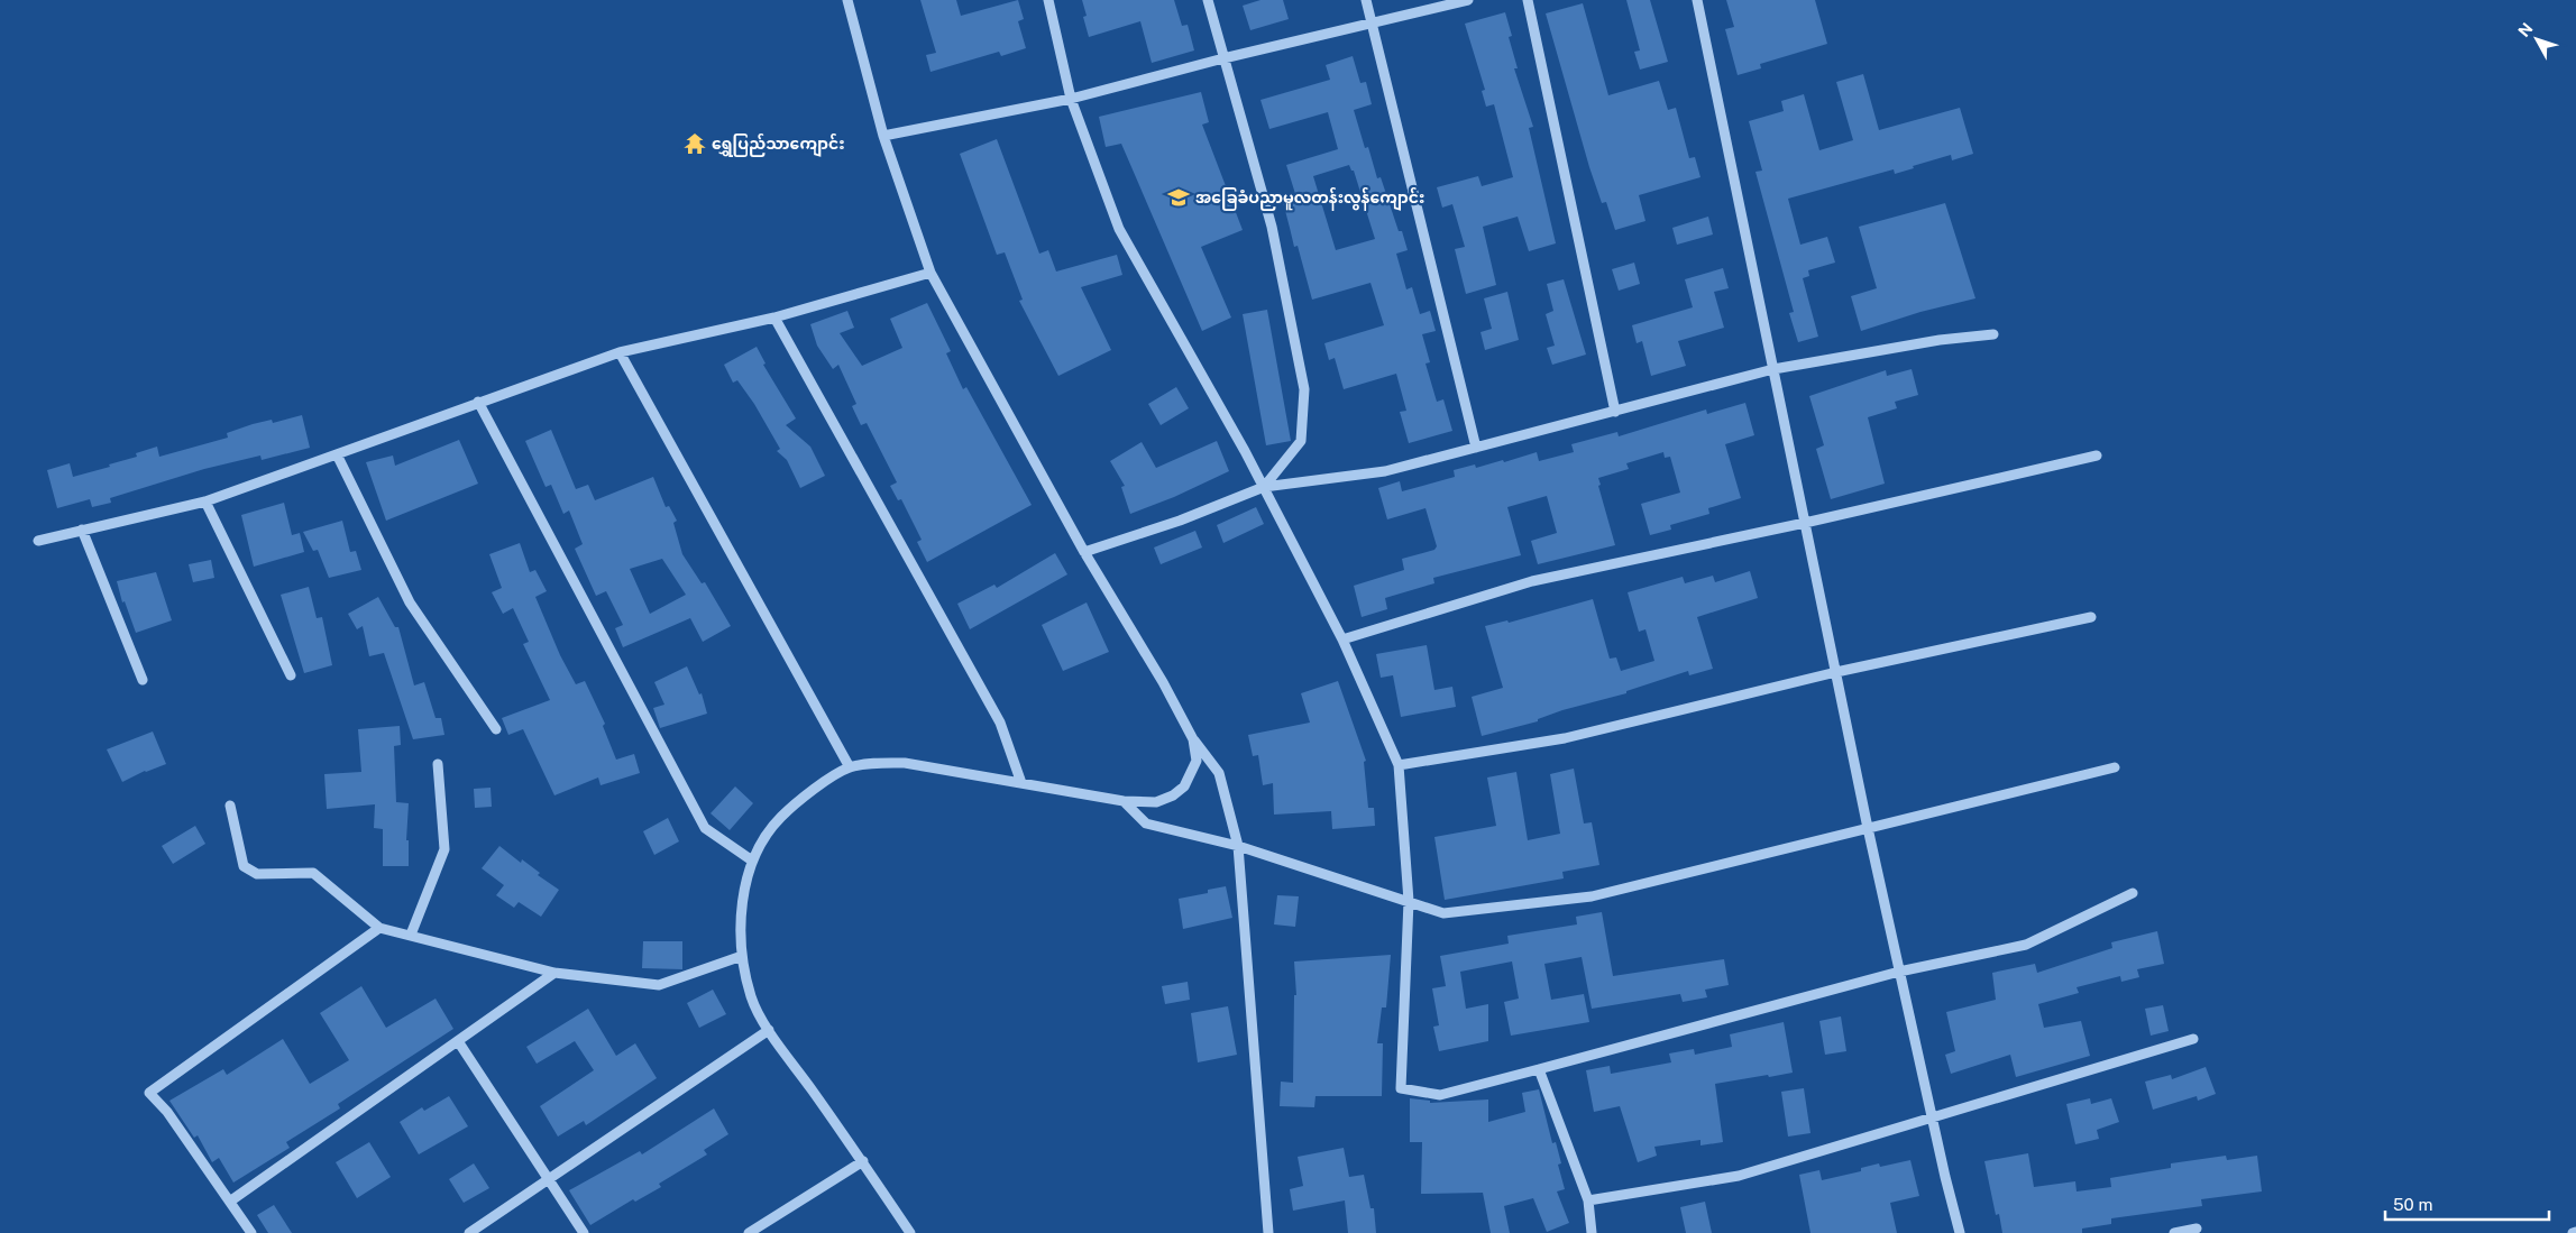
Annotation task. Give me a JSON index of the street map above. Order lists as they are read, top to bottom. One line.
{"places":{"temple":["ရွှေပြည်သာကျောင်း"],"school or university":["အခြေခံပညာမူလတန်းလွန်ကျောင်း"]},"scale_bar":"50 m","north":"top left"}
